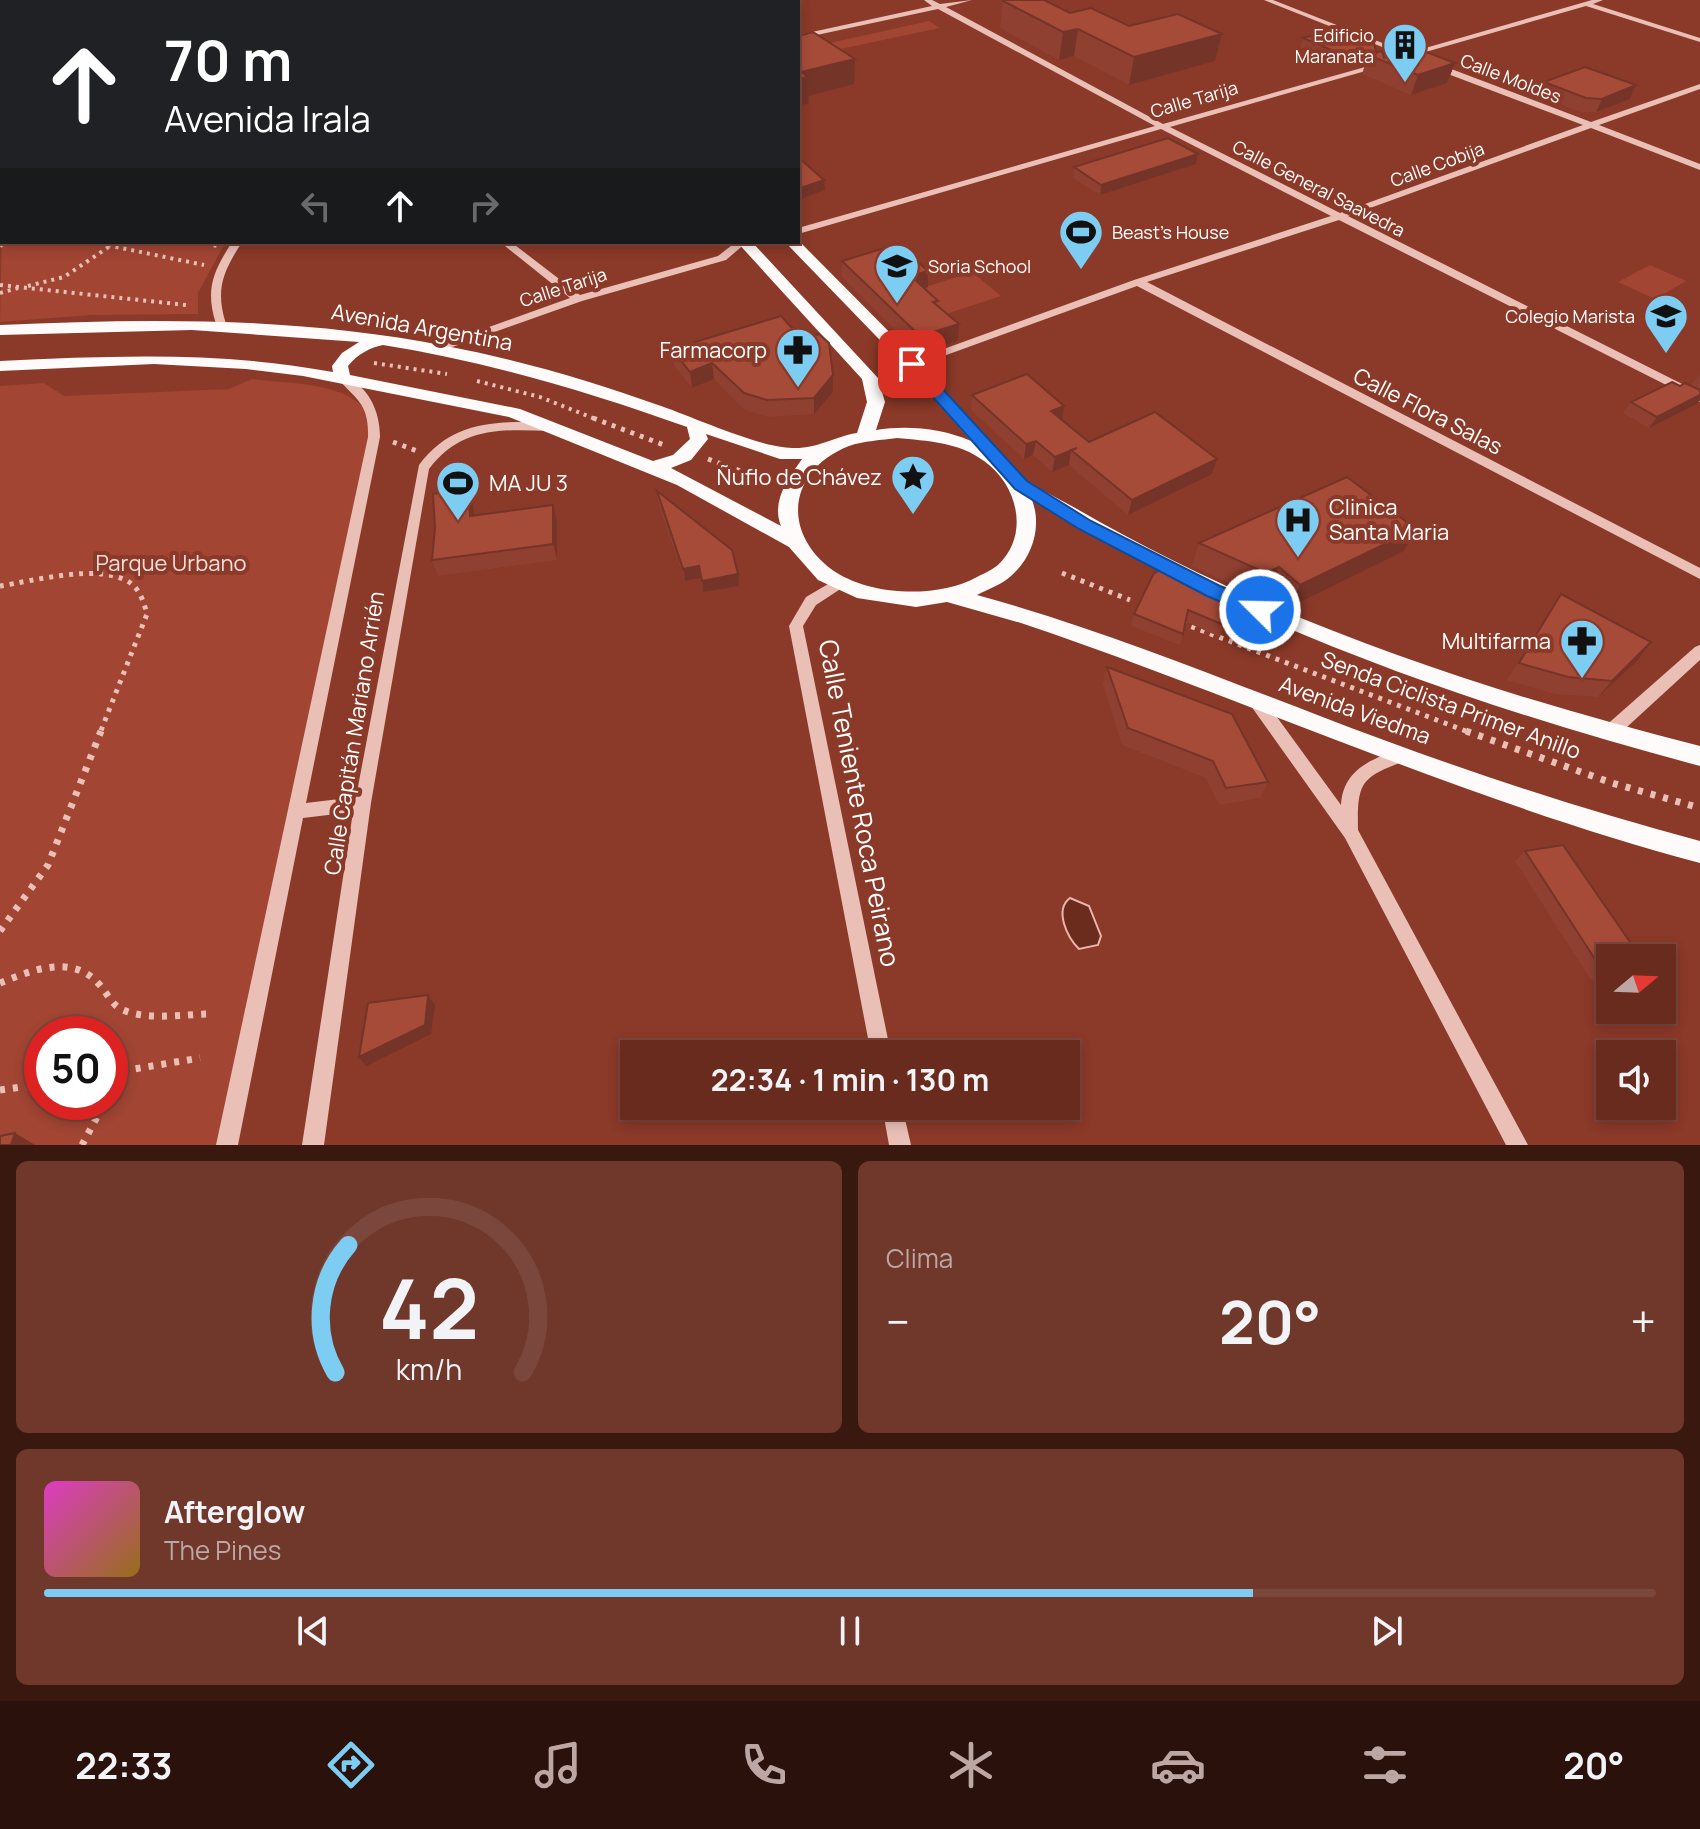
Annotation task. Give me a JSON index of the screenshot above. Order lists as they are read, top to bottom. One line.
{"streets":{"main road":["Avenida Argentina","Avenida Viedma"],"street":["Calle Moldes","Calle Tarija","Calle Cobija","Calle General Saavedra","Calle Flora Salas","Calle Capitán Mariano Arrién","Calle Teniente Roca Peirano"],"path":["Senda Ciclista Primer Anillo"]},"crossings":[["Calle Moldes","Calle Tarija"],["Calle Moldes","Calle Cobija"],["Calle Tarija","Calle General Saavedra"],["Calle Tarija","Avenida Argentina"],["Calle Cobija","Calle General Saavedra"],["Calle Cobija","Calle Flora Salas"],["Avenida Argentina","Avenida Viedma"],["Avenida Argentina","Calle Teniente Roca Peirano"],["Avenida Viedma","Calle Teniente Roca Peirano"]],"parks":["Parque Urbano"],"places":{"building":["Edificio Maranata"],"sports":["Beast's House","MA JU 3"],"school or university":["Soria School","Colegio Marista"],"pharmacy":["Farmacorp","Multifarma"],"place":["Ñuflo de Chávez"],"hospital":["Clinica Santa Maria"]},"north":"right","page":{"turn":["70 m","Avenida Irala"],"limit":"50","trip":"22:34 · 1 min · 130 m","tile":"Clima","heat":["−","20°","+"],"song":["Afterglow","The Pines"],"tabs":["22:33","20°"],"gauge":["42","km/h"]}}
